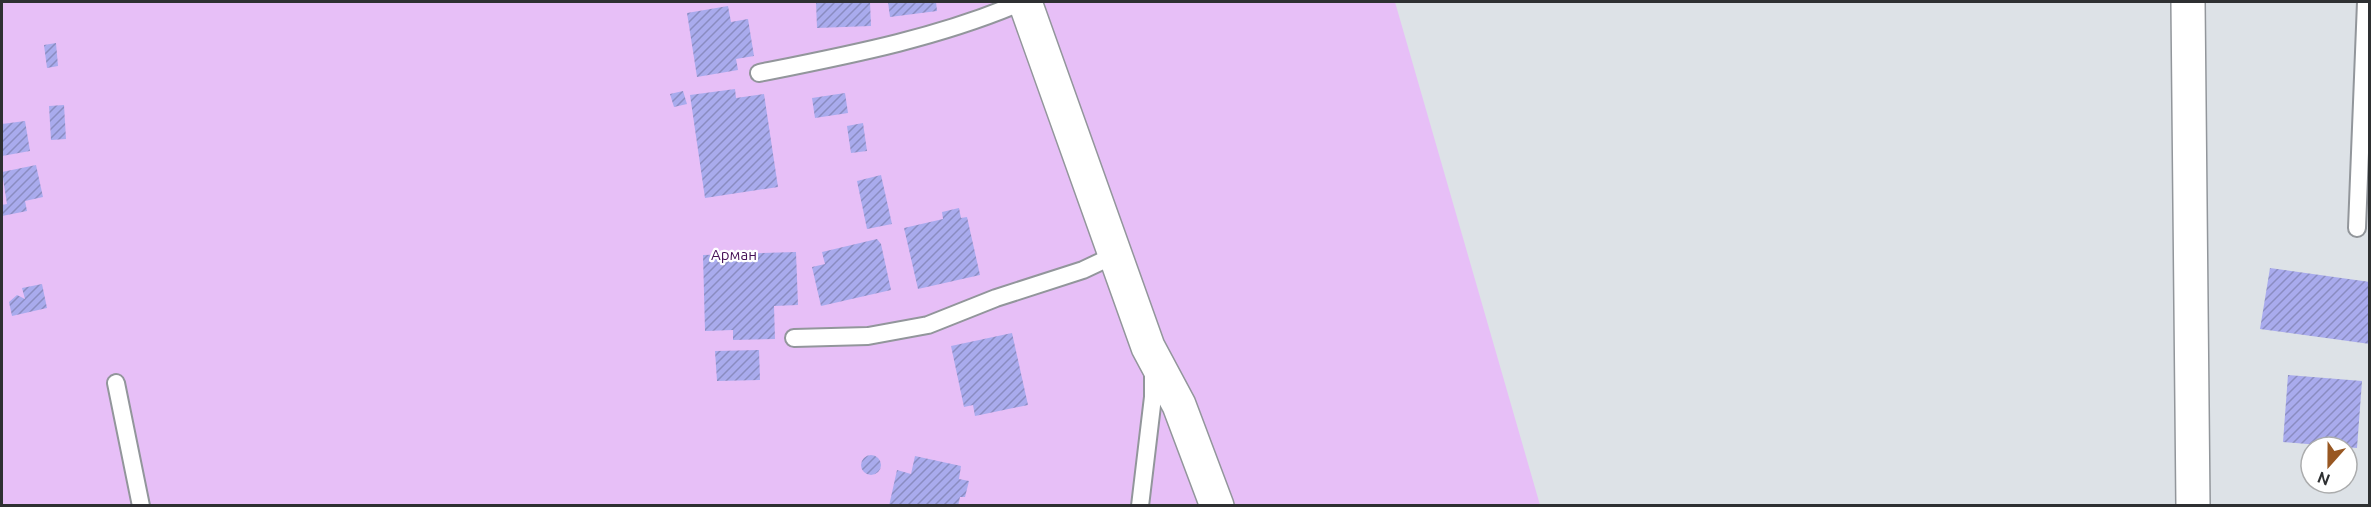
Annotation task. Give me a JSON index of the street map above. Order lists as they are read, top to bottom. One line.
{"parks":["Арман"],"north":"bottom"}
